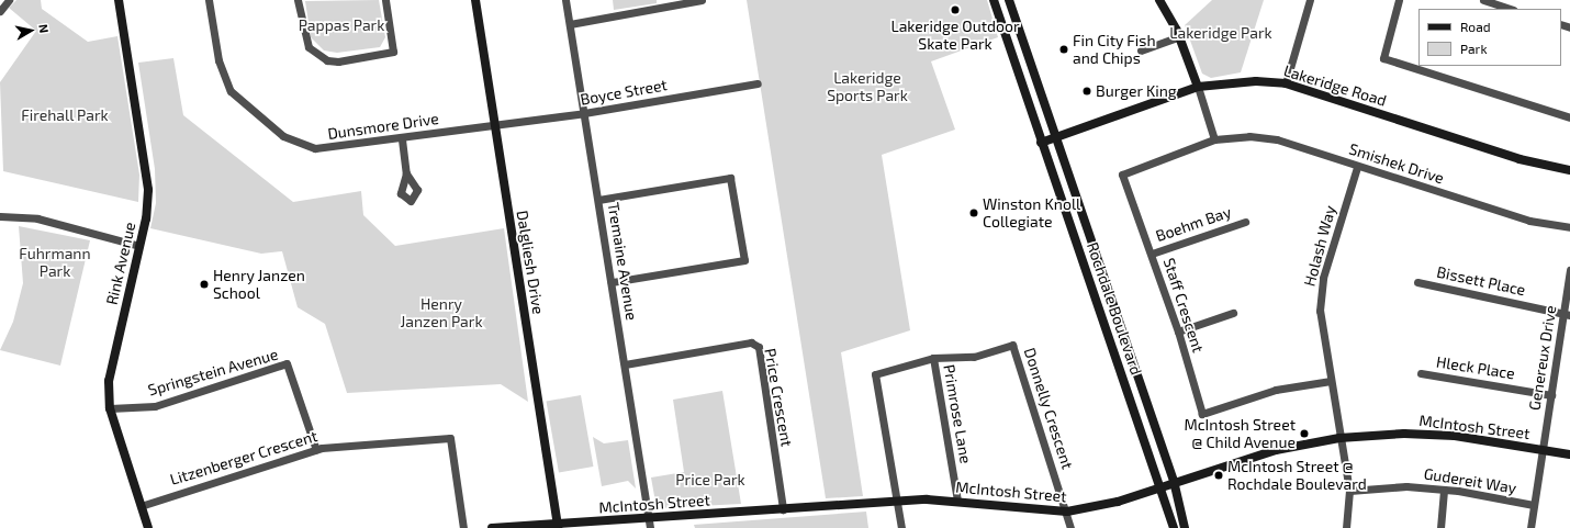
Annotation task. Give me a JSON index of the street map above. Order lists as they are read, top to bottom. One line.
{"streets":{"street":["Lakeridge Road","Boyce Street","Dunsmore Drive","Smishek Drive","Boehm Bay","Holash Way","Tremaine Avenue","Dalgliesh Drive","Rink Avenue","Bissett Place","Staff Crescent","Rochdale Boulevard","Genereux Drive","Hleck Place","Springstein Avenue","Price Crescent","Donnelly Crescent","Primrose Lane","McIntosh Street","Litzenberger Crescent","Gudereit Way"]},"crossings":[["Lakeridge Road","Rochdale Boulevard"],["Boyce Street","Dunsmore Drive"],["Boyce Street","Tremaine Avenue"],["Boyce Street","Dalgliesh Drive"],["Dunsmore Drive","Dalgliesh Drive"],["Smishek Drive","Holash Way"],["Smishek Drive","Staff Crescent"],["Boehm Bay","Staff Crescent"],["Holash Way","Staff Crescent"],["Holash Way","McIntosh Street"],["Holash Way","Gudereit Way"],["Tremaine Avenue","Price Crescent"],["Tremaine Avenue","McIntosh Street"],["Dalgliesh Drive","McIntosh Street"],["Rink Avenue","Springstein Avenue"],["Rink Avenue","Litzenberger Crescent"],["Bissett Place","Genereux Drive"],["Rochdale Boulevard","McIntosh Street"],["Genereux Drive","Hleck Place"],["Genereux Drive","McIntosh Street"],["Genereux Drive","Gudereit Way"],["Springstein Avenue","Litzenberger Crescent"],["Price Crescent","McIntosh Street"],["Donnelly Crescent","Primrose Lane"],["Donnelly Crescent","McIntosh Street"],["Primrose Lane","McIntosh Street"]],"parks":["Pappas Park","Lakeridge Park","Lakeridge Sports Park","Firehall Park","Fuhrmann Park","Henry Janzen Park","Price Park"],"places":["Lakeridge Outdoor Skate Park","Fin City Fish and Chips","Burger King","Winston Knoll Collegiate","Henry Janzen School","McIntosh Street @ Child Avenue","McIntosh Street @ Rochdale Boulevard"],"legend":["Road","Park"],"north":"right"}
